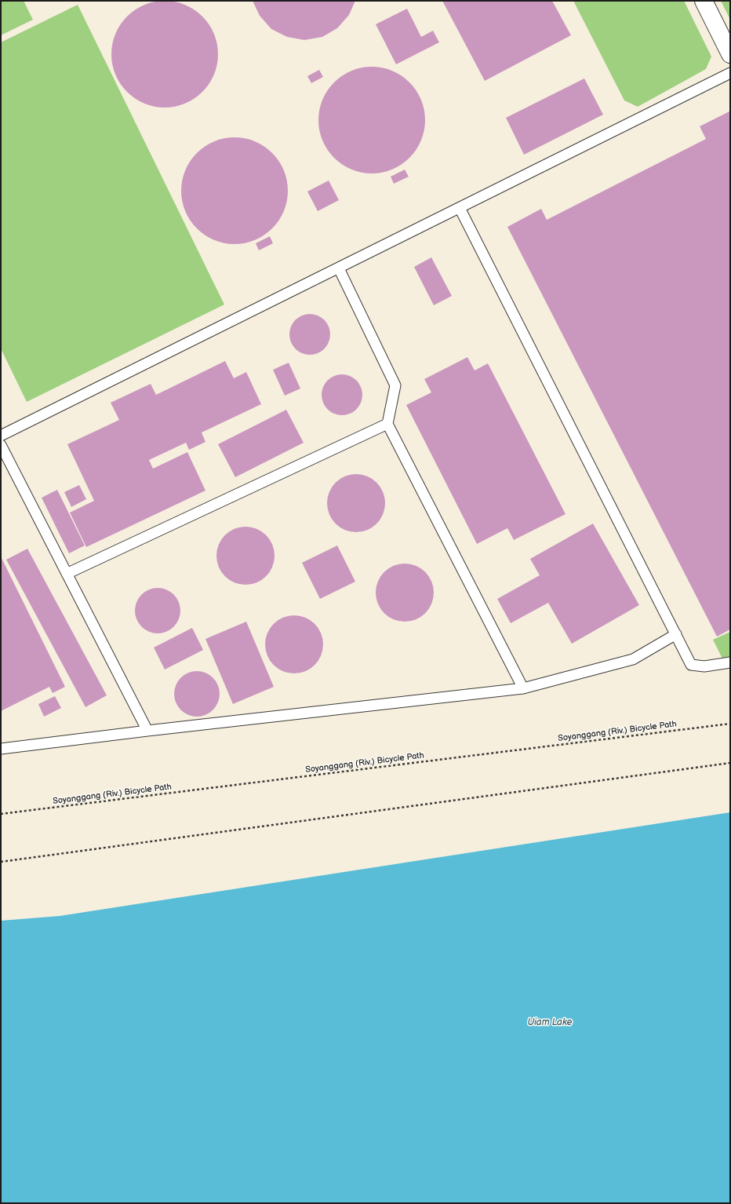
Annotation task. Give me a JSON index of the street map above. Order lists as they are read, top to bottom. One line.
{"streets":{"path":["Soyanggang (Riv.) Bicycle Path"]},"water":["Uiam Lake"]}
